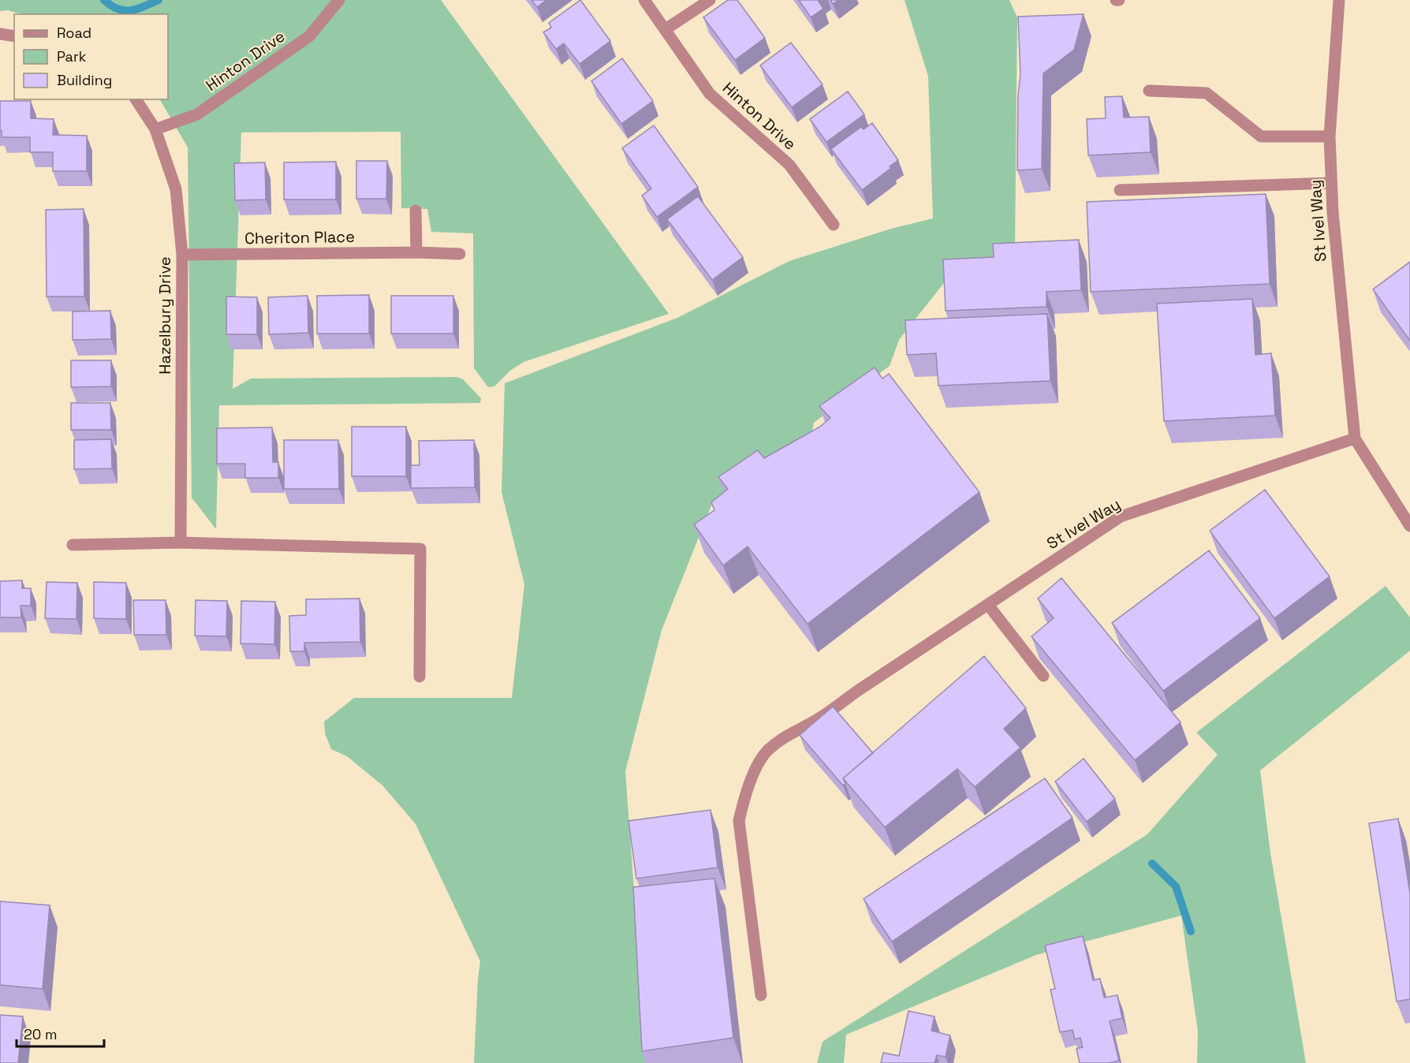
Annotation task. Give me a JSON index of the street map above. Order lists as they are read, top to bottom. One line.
{"streets":{"street":["Hinton Drive","St Ivel Way","Cheriton Place","Hazelbury Drive"]},"crossings":[["Hinton Drive","Hazelbury Drive"],["Cheriton Place","Hazelbury Drive"]],"legend":["Road","Park","Building"],"scale_bar":"20 m"}
